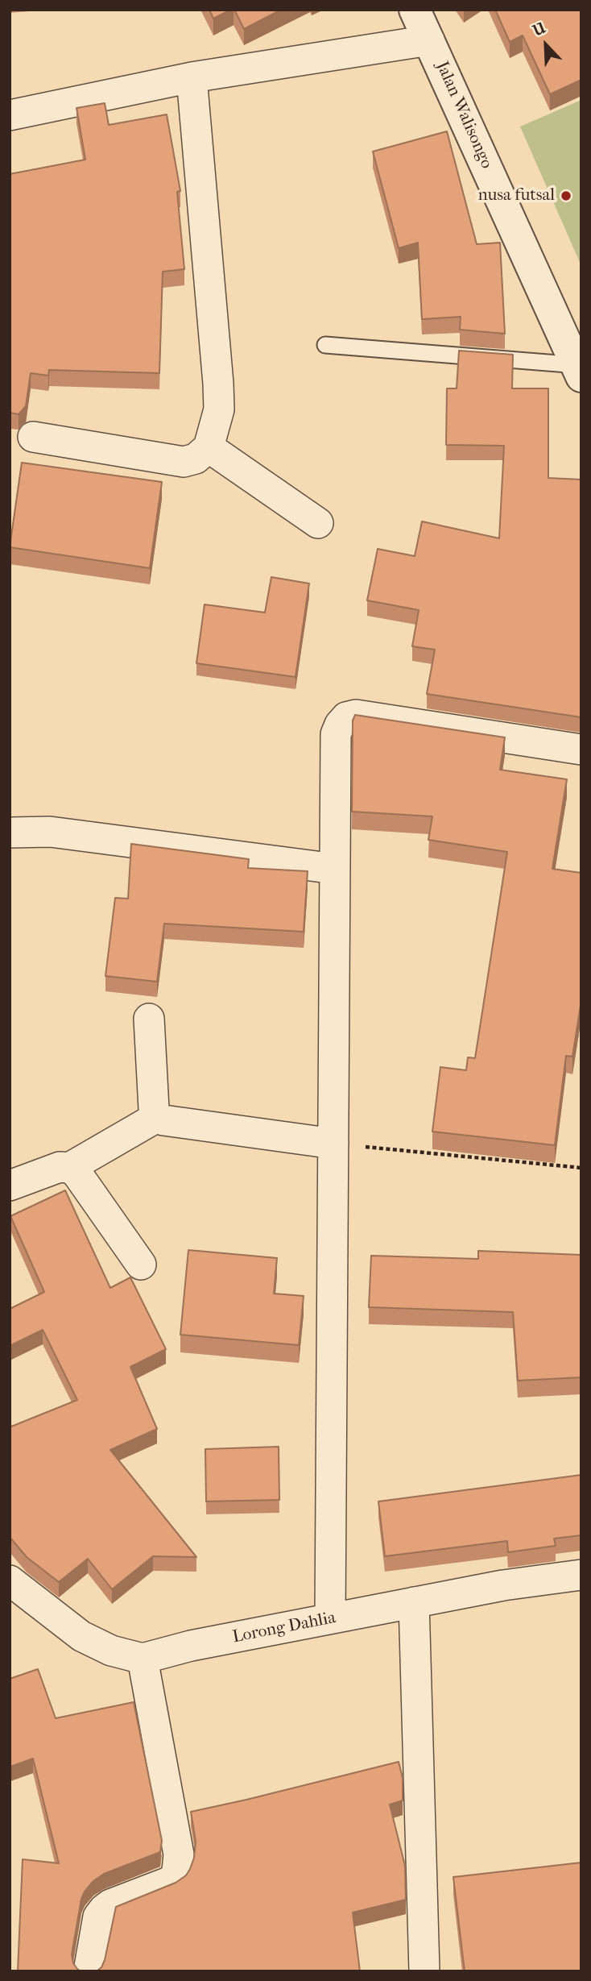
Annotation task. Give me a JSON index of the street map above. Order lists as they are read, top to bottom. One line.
{"streets":{"street":["Jalan Walisongo","Lorong Dahlia"]},"places":["nusa futsal"],"north":"top left"}
